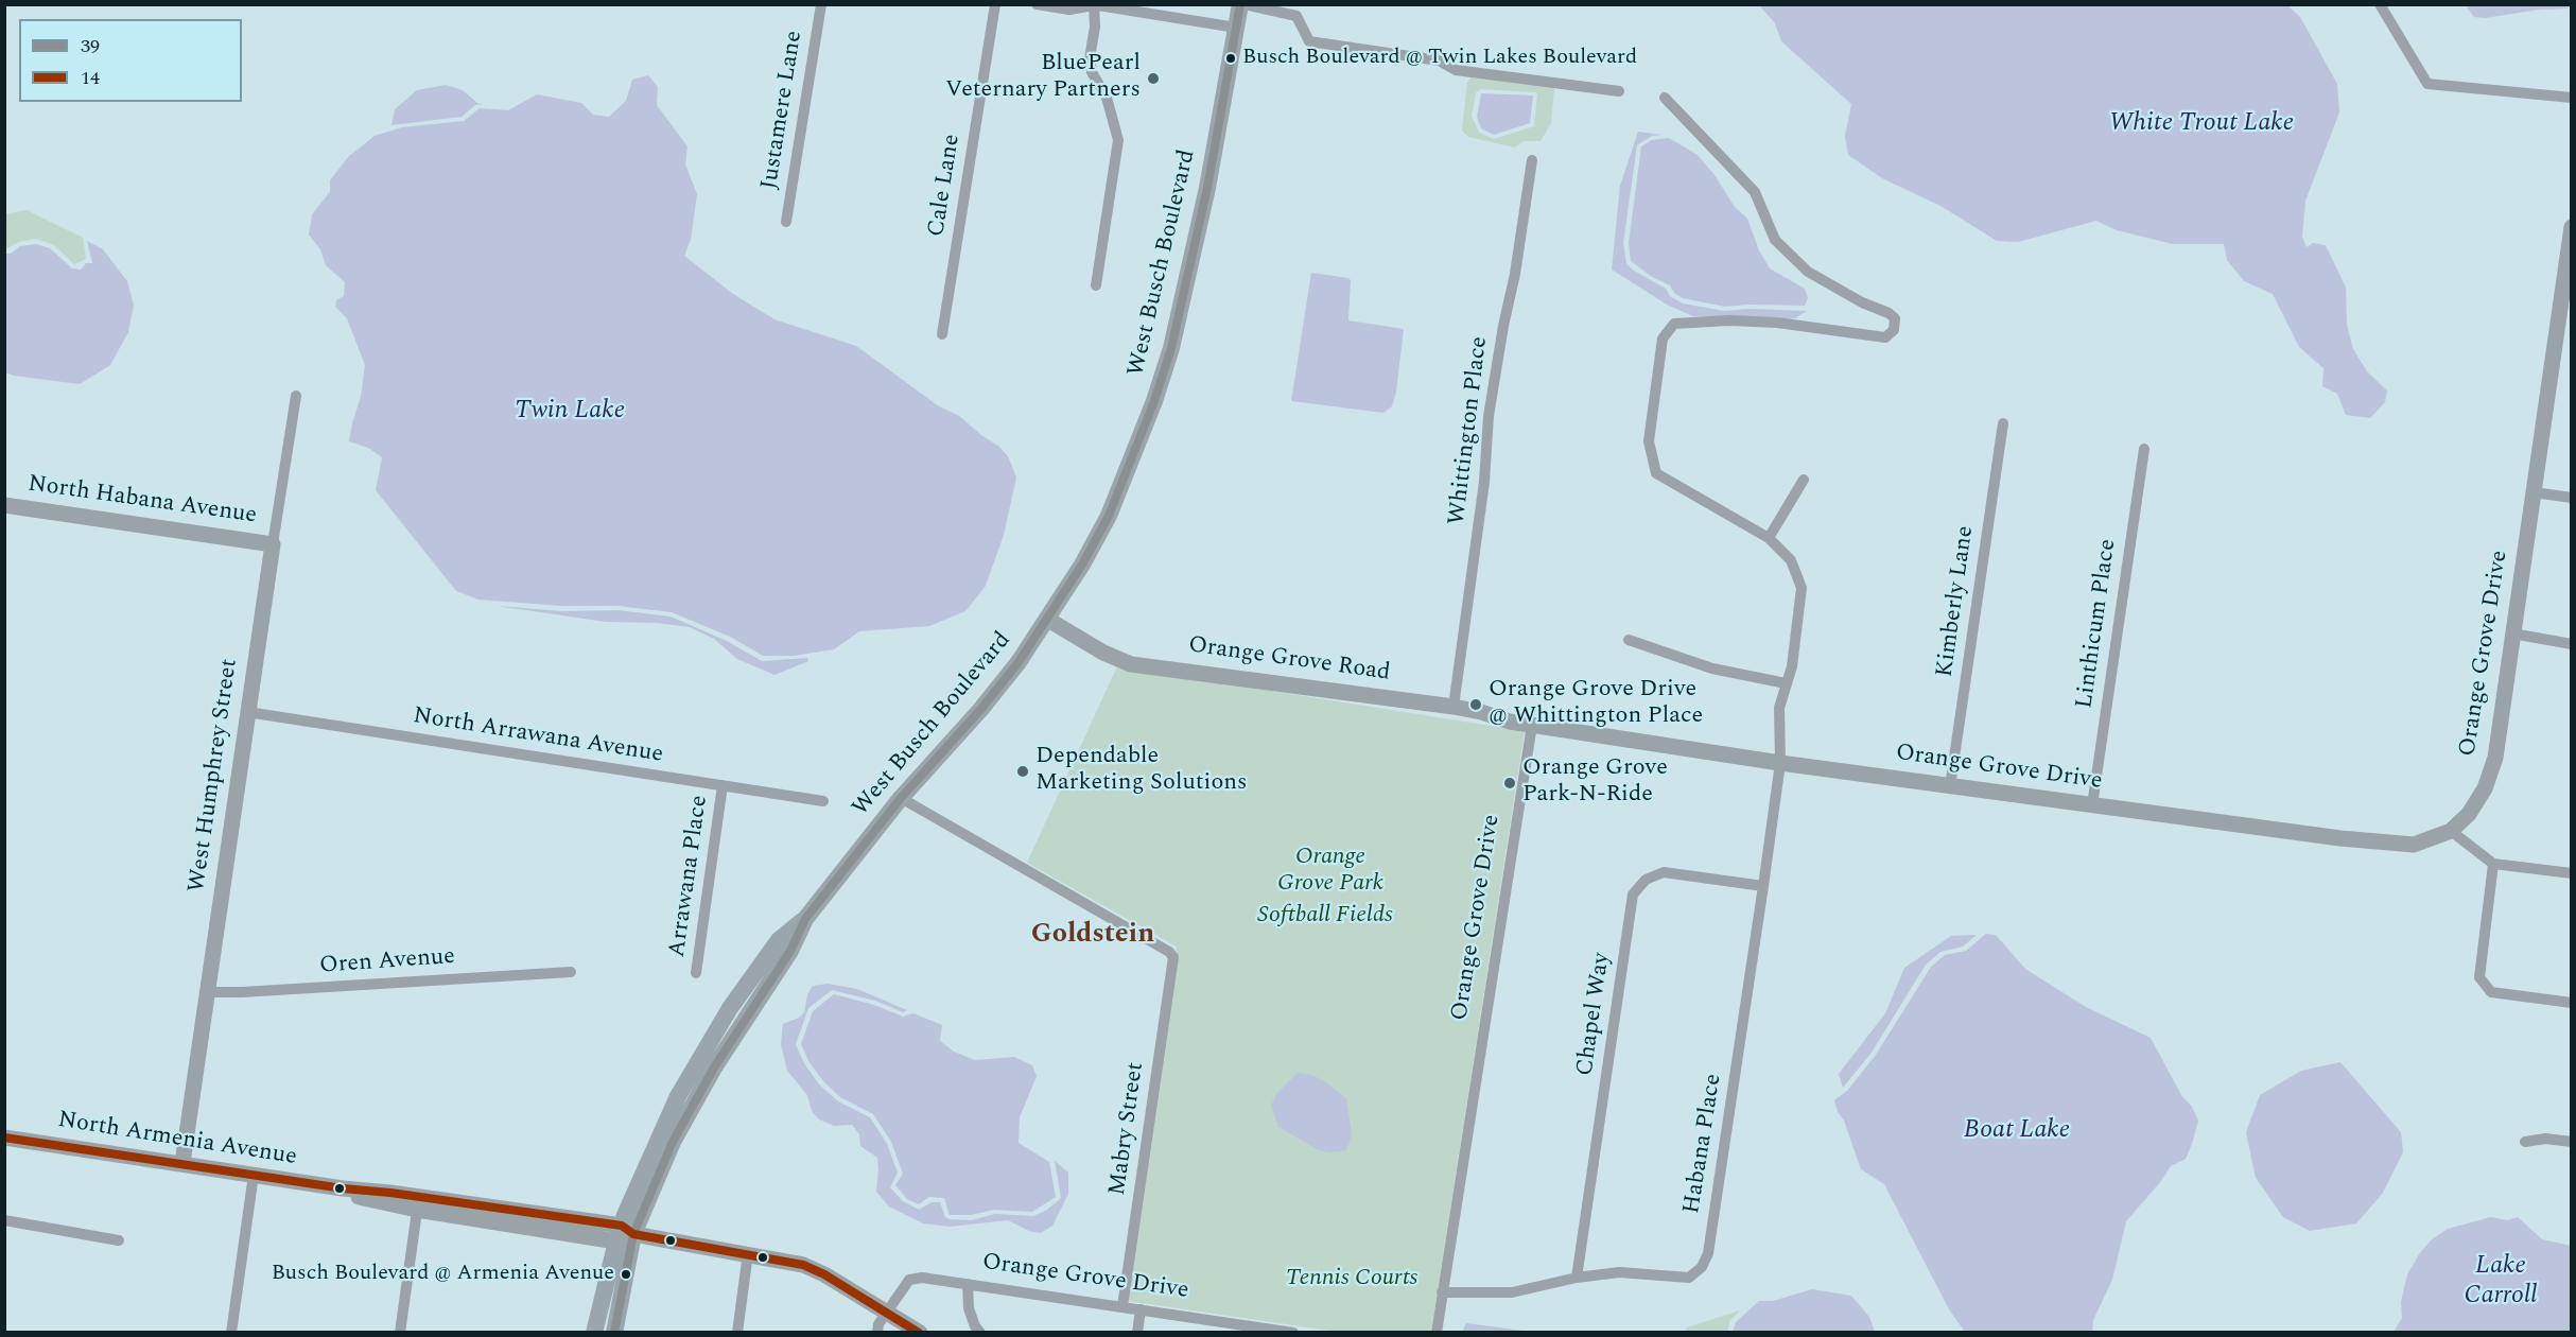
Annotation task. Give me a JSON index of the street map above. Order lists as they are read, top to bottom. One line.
{"streets":{"main road":["West Busch Boulevard"],"street":["Justamere Lane","Cale Lane","Whittington Place","North Habana Avenue","Kimberly Lane","Linthicum Place","Orange Grove Drive","Orange Grove Road","North Arrawana Avenue","West Humphrey Street","Arrawana Place","Oren Avenue","Chapel Way","Mabry Street","North Armenia Avenue","Habana Place"]},"crossings":[["West Busch Boulevard","Orange Grove Road"],["West Busch Boulevard","Mabry Street"],["West Busch Boulevard","North Armenia Avenue"],["Whittington Place","Orange Grove Road"],["North Habana Avenue","West Humphrey Street"],["Kimberly Lane","Orange Grove Drive"],["Linthicum Place","Orange Grove Drive"],["Orange Grove Drive","Orange Grove Road"],["Orange Grove Drive","Mabry Street"],["Orange Grove Drive","North Armenia Avenue"],["Orange Grove Drive","Habana Place"],["North Arrawana Avenue","West Humphrey Street"],["North Arrawana Avenue","Arrawana Place"],["West Humphrey Street","Oren Avenue"],["West Humphrey Street","North Armenia Avenue"],["Chapel Way","Habana Place"]],"districts":["Goldstein"],"water":["White Trout Lake","Twin Lake","Boat Lake","Lake Carroll"],"parks":["Orange Grove Park","Softball Fields","Tennis Courts"],"places":["Busch Boulevard @ Twin Lakes Boulevard","BluePearl Veternary Partners","Orange Grove Drive @ Whittington Place","Dependable Marketing Solutions","Orange Grove Park-N-Ride","Busch Boulevard @ Armenia Avenue"],"lines":["transit line 39","transit line 14"],"legend":["39","14"]}
